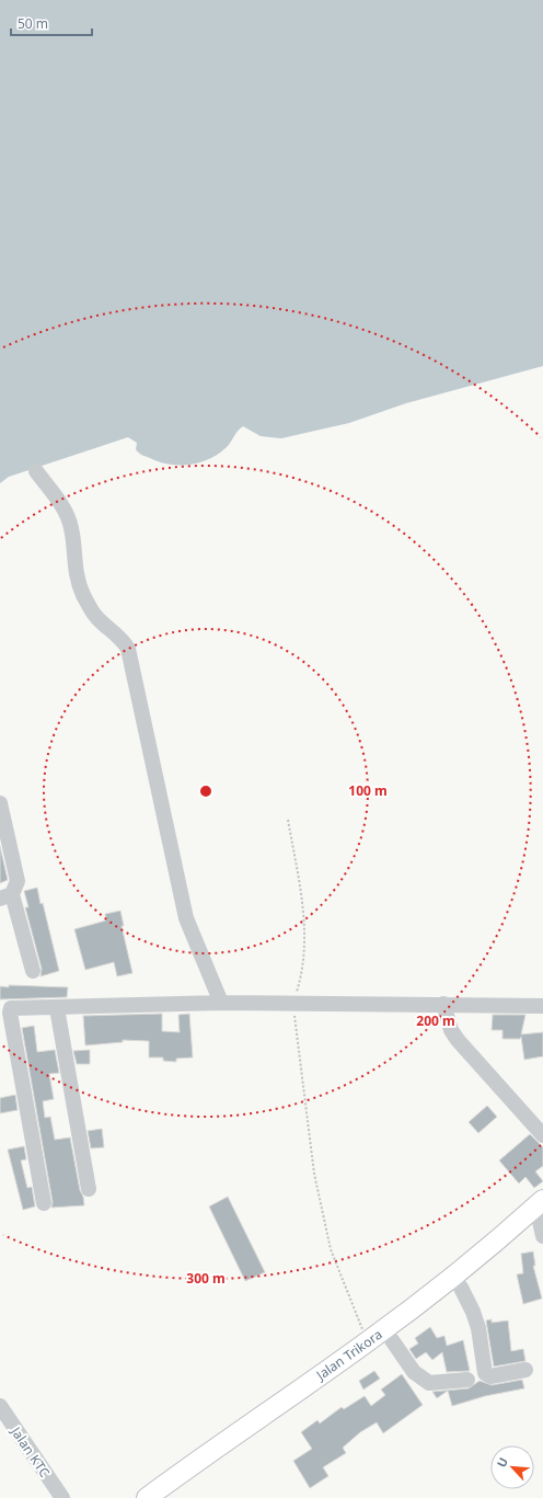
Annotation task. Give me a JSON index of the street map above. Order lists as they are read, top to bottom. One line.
{"streets":{"main road":["Jalan Trikora"],"street":["Jalan KTC"]},"scale_bar":"50 m","north":"top left","rings":["100 m","200 m","300 m"]}
